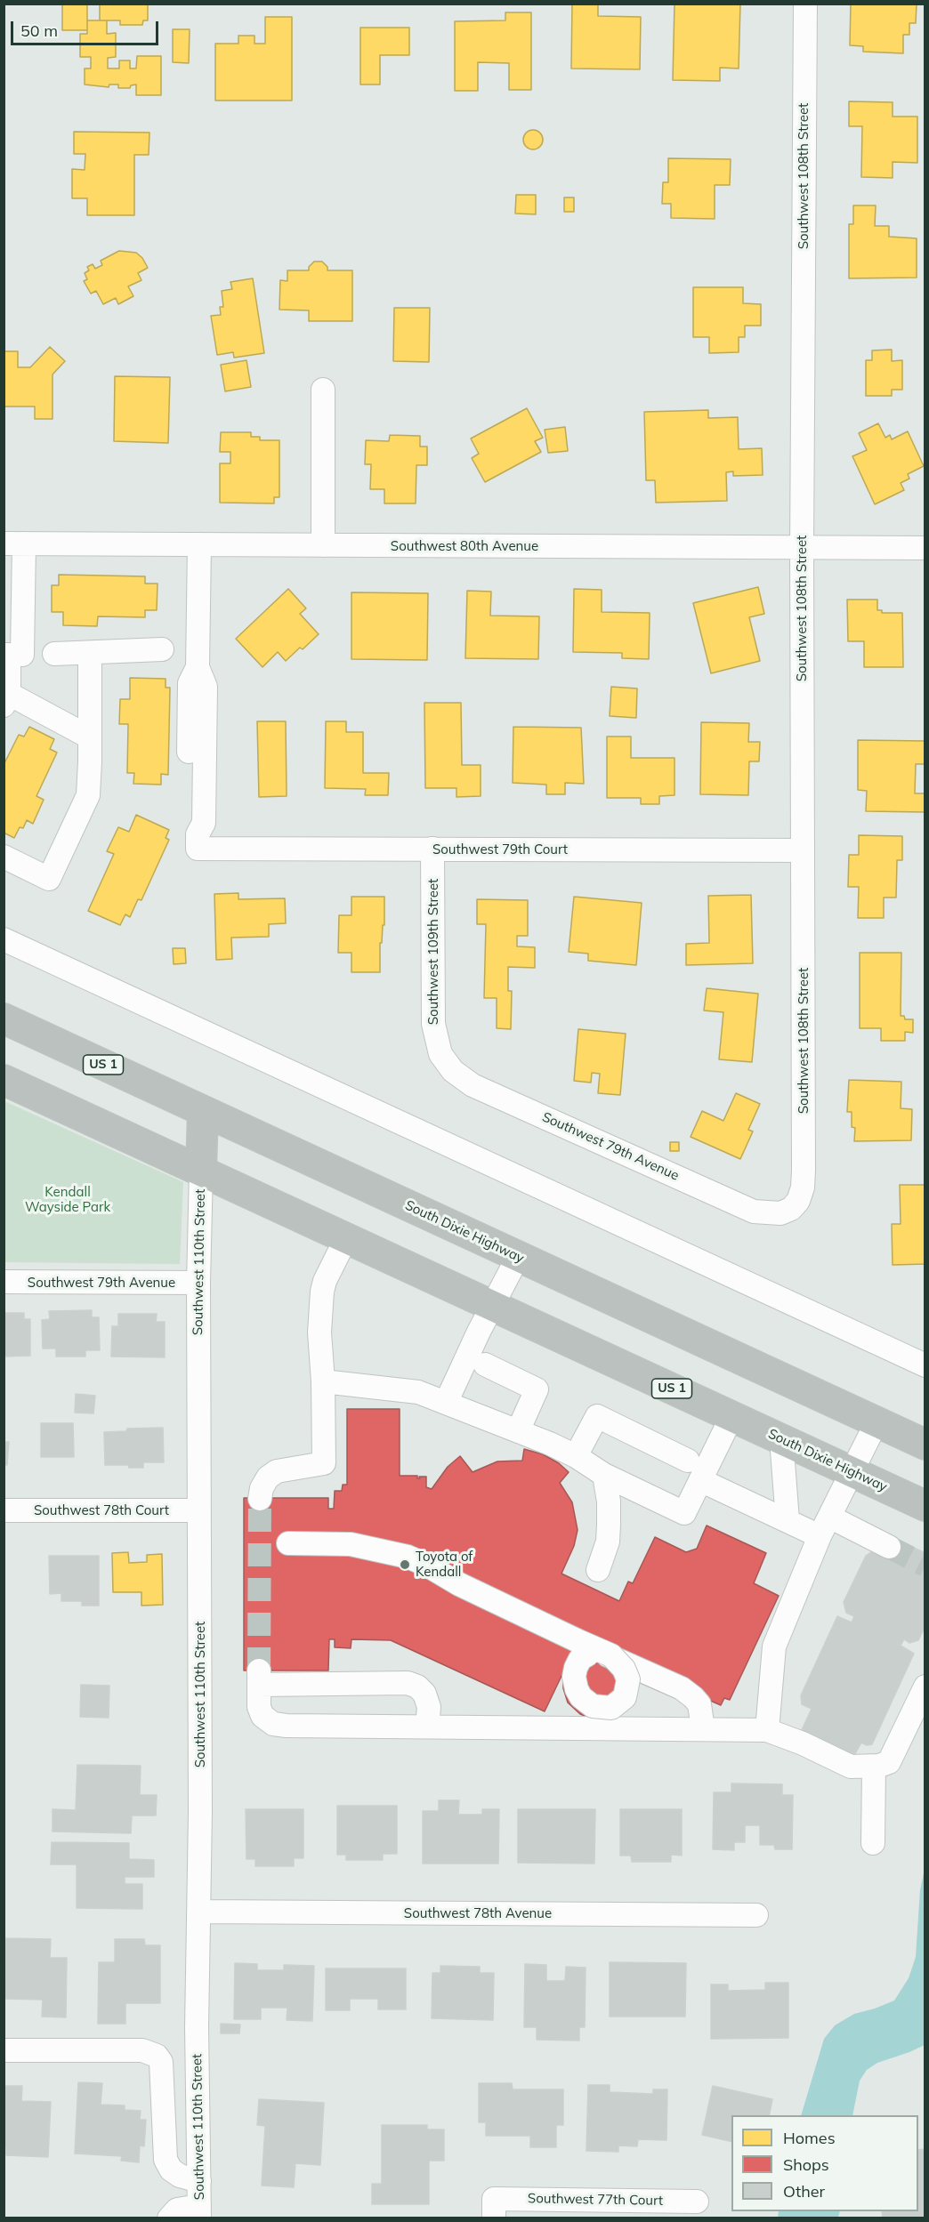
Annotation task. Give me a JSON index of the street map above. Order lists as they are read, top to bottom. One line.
{"streets":{"highway":["US 1","South Dixie Highway"],"street":["Southwest 108th Street","Southwest 80th Avenue","Southwest 79th Court","Southwest 109th Street","Southwest 79th Avenue","Southwest 110th Street","Southwest 78th Court","Southwest 78th Avenue","Southwest 77th Court"]},"crossings":[["Southwest 108th Street","Southwest 80th Avenue"],["Southwest 108th Street","Southwest 79th Court"],["Southwest 108th Street","Southwest 79th Avenue"],["Southwest 80th Avenue","Southwest 79th Court"],["Southwest 79th Court","Southwest 109th Street"],["Southwest 109th Street","Southwest 79th Avenue"],["Southwest 79th Avenue","Southwest 110th Street"],["South Dixie Highway","Southwest 110th Street"],["Southwest 110th Street","Southwest 78th Court"],["Southwest 110th Street","Southwest 78th Avenue"]],"parks":["Kendall Wayside Park"],"places":["Toyota of Kendall"],"legend":["Homes","Shops","Other"],"scale_bar":"50 m"}
